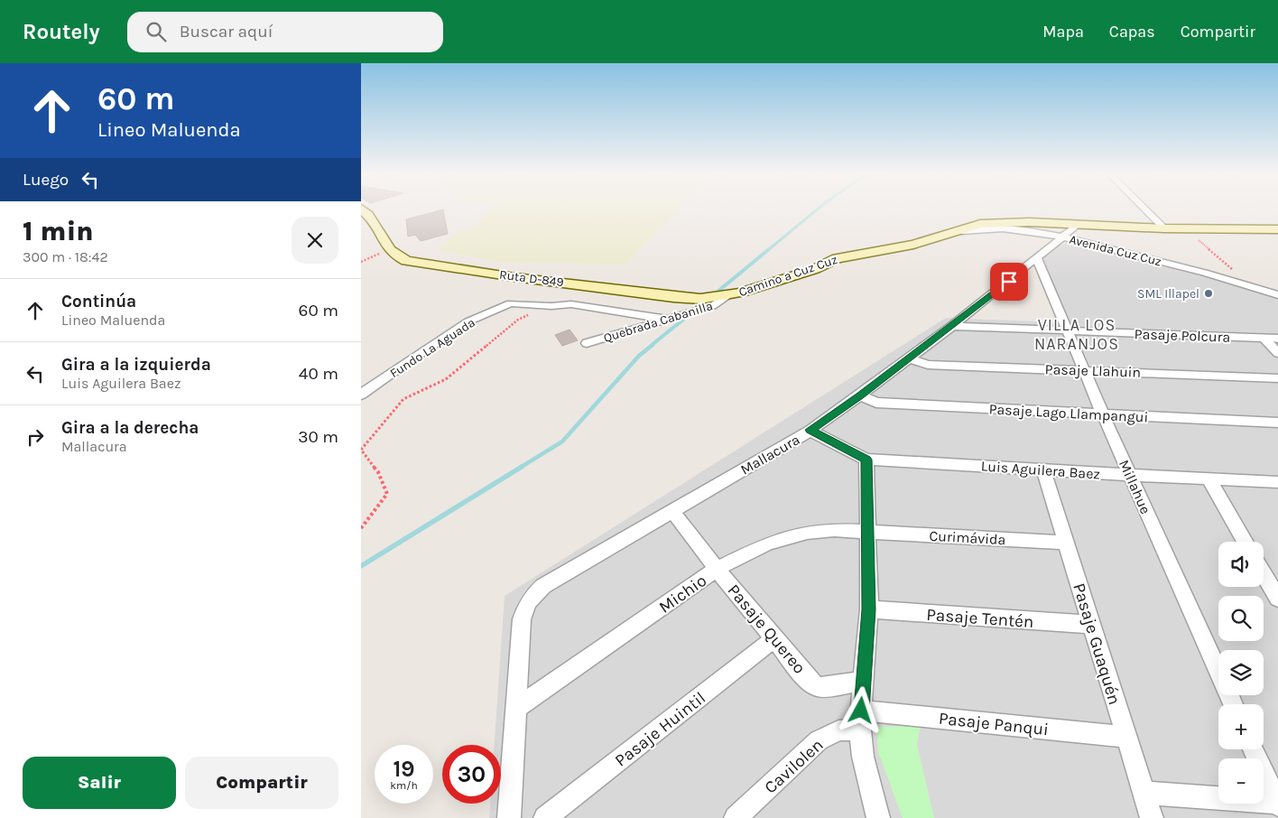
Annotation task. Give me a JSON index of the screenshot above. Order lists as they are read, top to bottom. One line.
{"streets":{"main road":["Camino a Cuz Cuz","Ruta D-849"],"street":["Avenida Cuz Cuz","Quebrada Cabanilla","Pasaje Polcura","Fundo La Aguada","Pasaje Llahuin","Pasaje Lago Llampangui","Mallacura","Luis Aguilera Baez","Millahue","Curimávida","Michio","Pasaje Tentén","Pasaje Quereo","Pasaje Guaquén","Pasaje Panqui","Pasaje Huintil","Cavilolen"]},"crossings":[["Avenida Cuz Cuz","Camino a Cuz Cuz"],["Avenida Cuz Cuz","Mallacura"],["Camino a Cuz Cuz","Ruta D-849"],["Camino a Cuz Cuz","Quebrada Cabanilla"],["Camino a Cuz Cuz","Mallacura"],["Ruta D-849","Quebrada Cabanilla"],["Quebrada Cabanilla","Fundo La Aguada"],["Pasaje Polcura","Mallacura"],["Pasaje Polcura","Millahue"],["Pasaje Llahuin","Mallacura"],["Pasaje Llahuin","Millahue"],["Pasaje Lago Llampangui","Mallacura"],["Pasaje Lago Llampangui","Millahue"],["Mallacura","Luis Aguilera Baez"],["Mallacura","Millahue"],["Mallacura","Michio"],["Mallacura","Pasaje Quereo"],["Luis Aguilera Baez","Millahue"],["Luis Aguilera Baez","Pasaje Guaquén"],["Curimávida","Michio"],["Curimávida","Pasaje Guaquén"],["Michio","Pasaje Quereo"],["Pasaje Tentén","Pasaje Guaquén"],["Pasaje Quereo","Pasaje Huintil"],["Pasaje Guaquén","Pasaje Panqui"],["Pasaje Panqui","Cavilolen"]],"districts":["VILLA LOS NARANJOS"],"places":["SML Illapel"],"page":{"header":"Routely","search":"Buscar aquí","nav":["Mapa","Capas","Compartir"],"turn":["60 m","Lineo Maluenda"],"then":"Luego","heading":["1 min","300 m · 18:42"],"list":[{"name":"Continúa","note":"Lineo Maluenda","value":"60 m"},{"name":"Gira a la izquierda","note":"Luis Aguilera Baez","value":"40 m"},{"name":"Gira a la derecha","note":"Mallacura","value":"30 m"}],"map_buttons":["+","−"],"speed":"19 km/h","limit":"30","buttons":["Salir","Compartir"]}}
